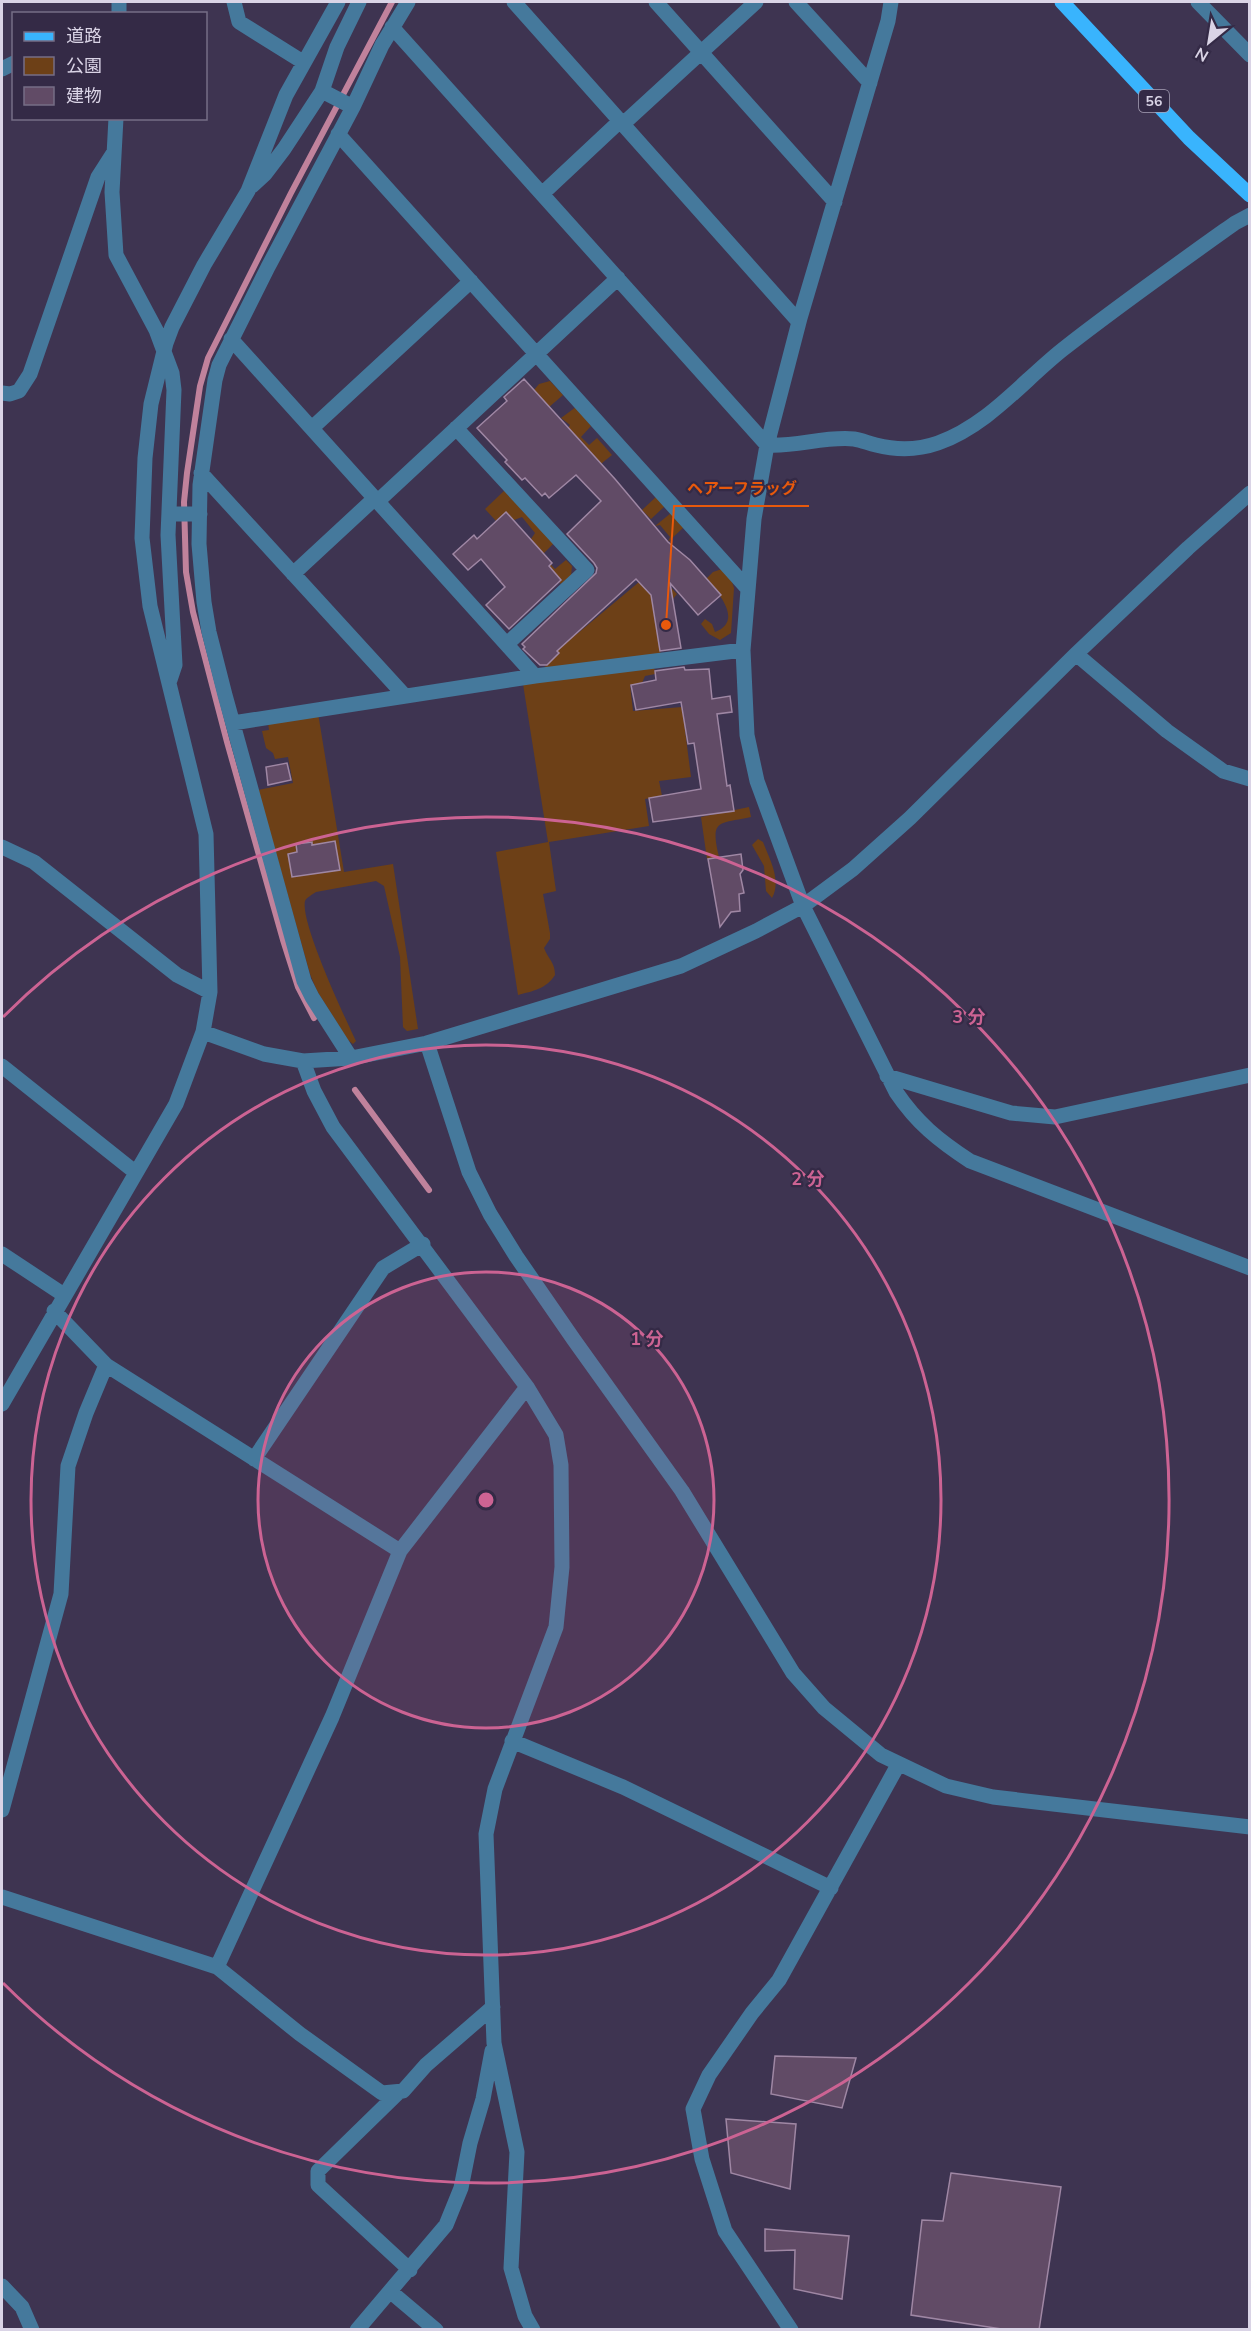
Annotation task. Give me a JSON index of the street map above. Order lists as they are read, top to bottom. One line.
{"streets":{"main road":["56"]},"places":["ヘアーフラッグ"],"legend":["道路","公園","建物"],"north":"bottom left","rings":["3 分","2 分","1 分"]}
